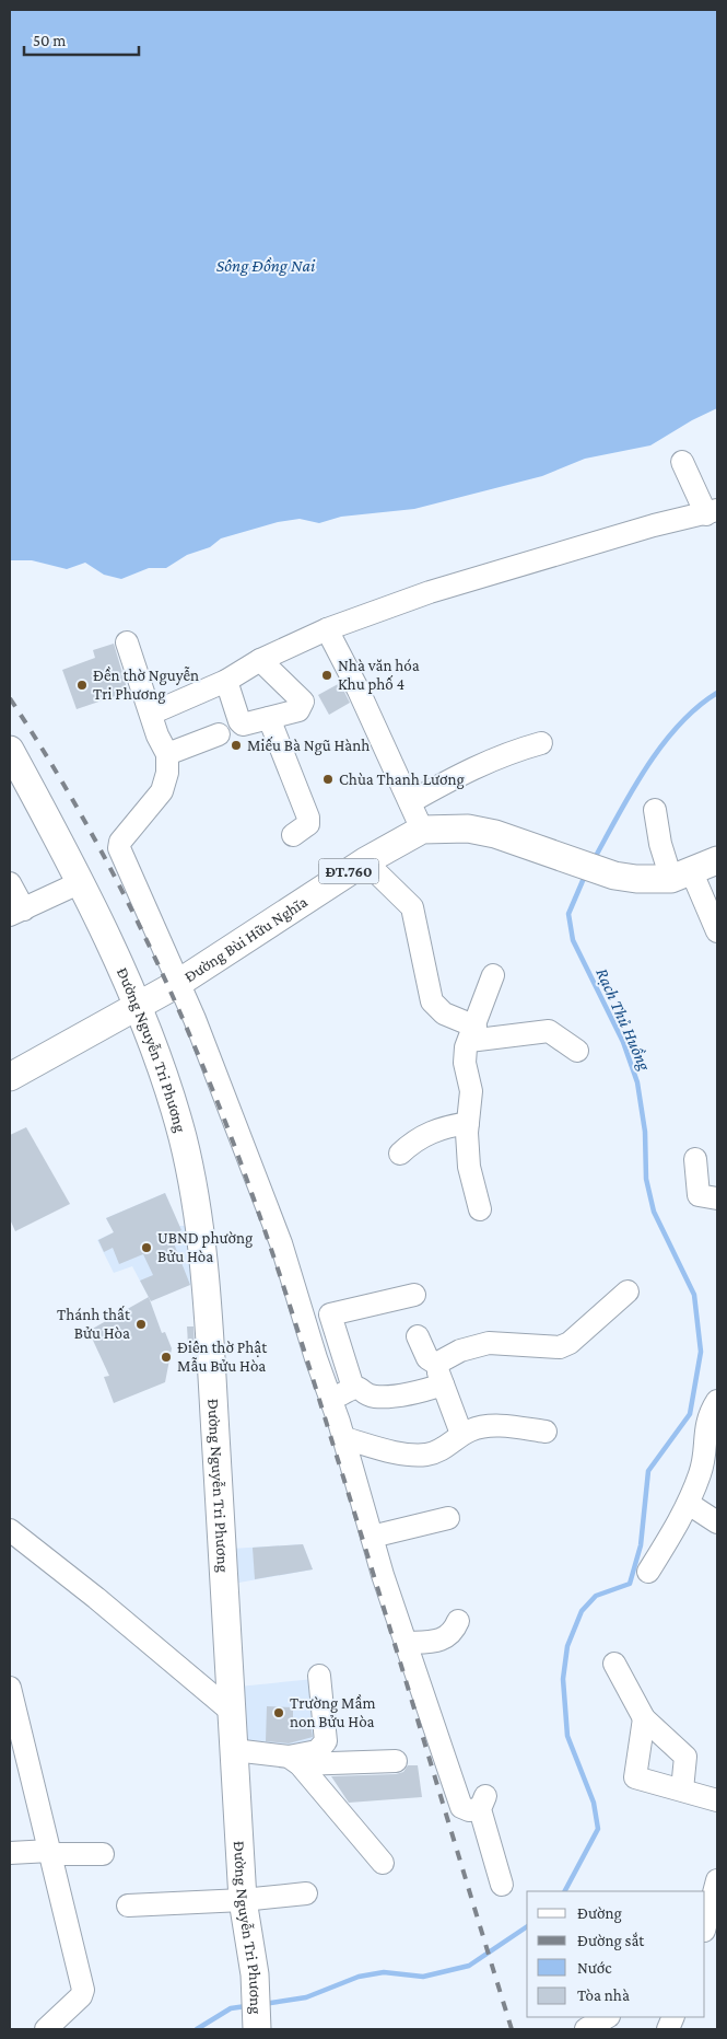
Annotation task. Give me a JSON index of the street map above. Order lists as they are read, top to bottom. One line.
{"streets":{"main road":["ĐT.760","Đường Bùi Hữu Nghĩa","Đường Nguyễn Tri Phương"]},"crossings":[["ĐT.760","Đường Bùi Hữu Nghĩa"],["Đường Bùi Hữu Nghĩa","Đường Nguyễn Tri Phương"]],"water":["Sông Đồng Nai","Rạch Thủ Huồng"],"places":["Nhà văn hóa Khu phố 4","Đền thờ Nguyễn Tri Phương","Miếu Bà Ngũ Hành","Chùa Thanh Lương","UBND phường Bửu Hòa","Thánh thất Bửu Hòa","Điện thờ Phật Mẫu Bửu Hòa","Trường Mầm non Bửu Hòa"],"legend":["Đường","Đường sắt","Nước","Tòa nhà"],"scale_bar":"50 m"}
